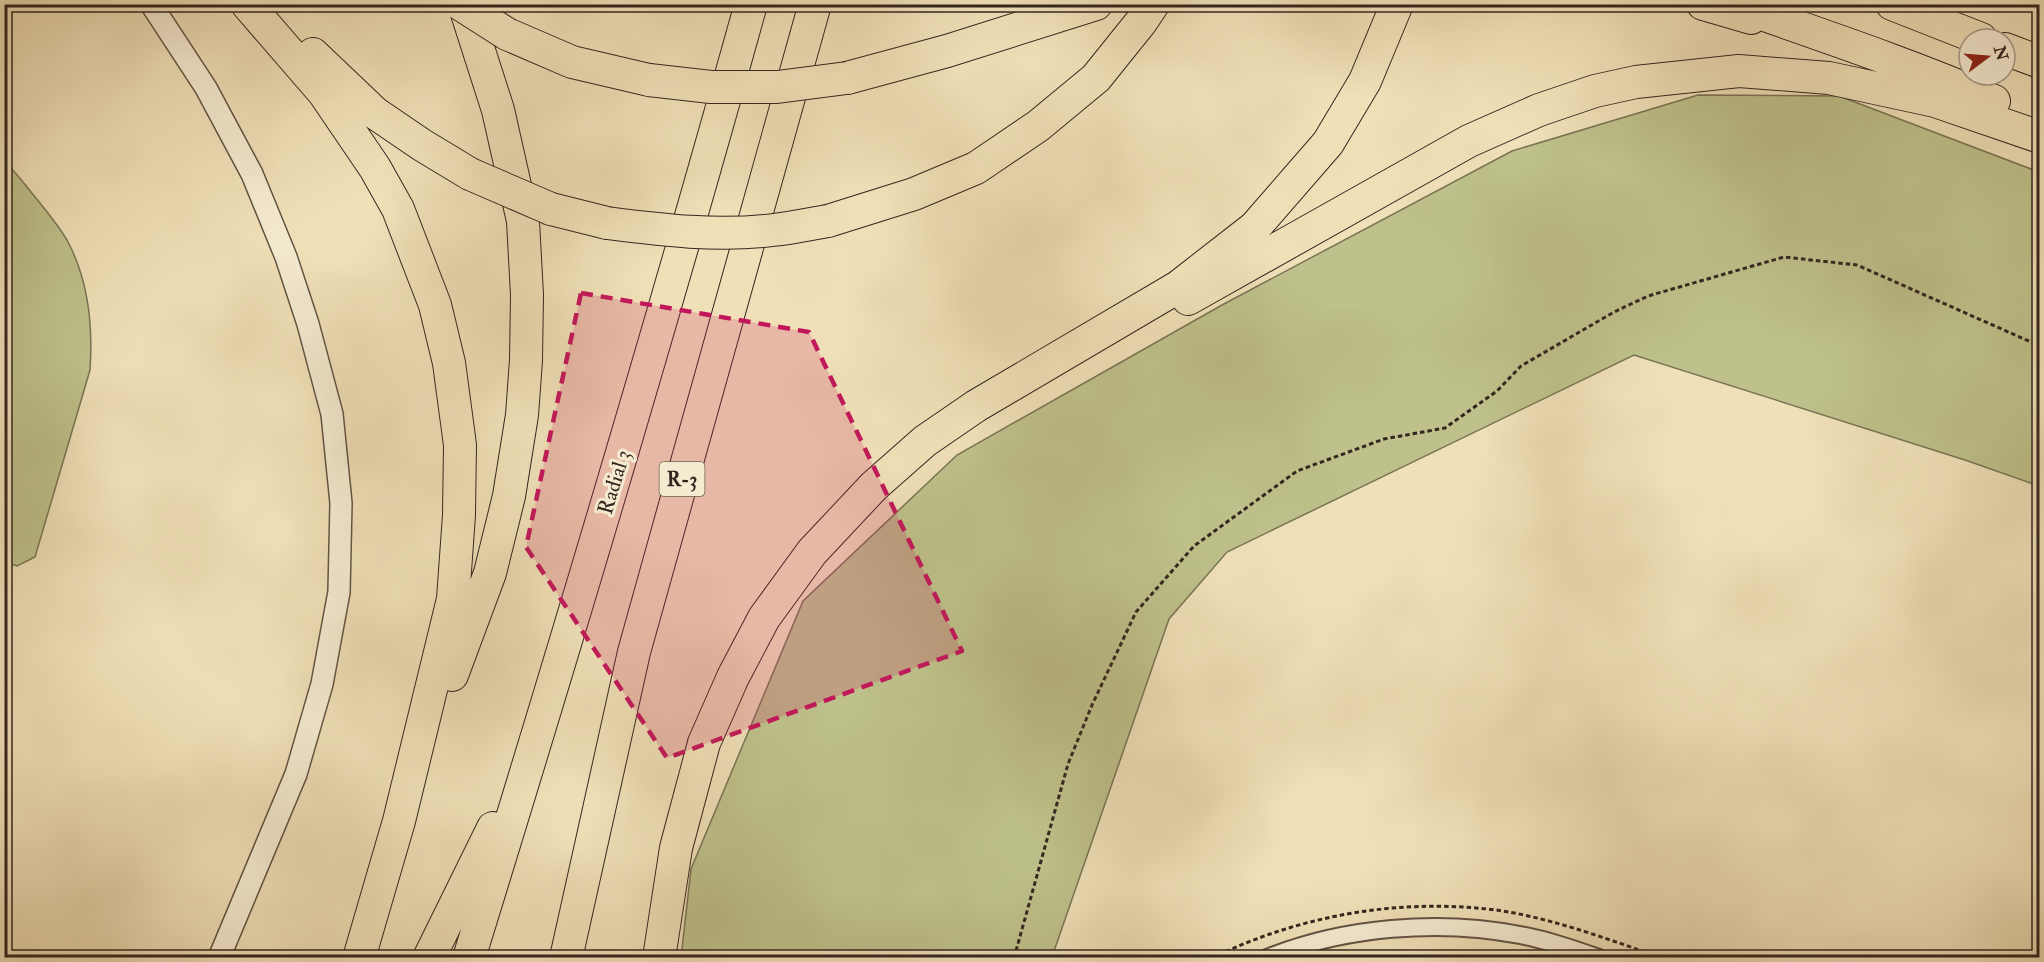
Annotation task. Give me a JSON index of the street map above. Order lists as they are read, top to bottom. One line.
{"streets":{"highway":["R-3","Radial 3"]},"north":"right"}
